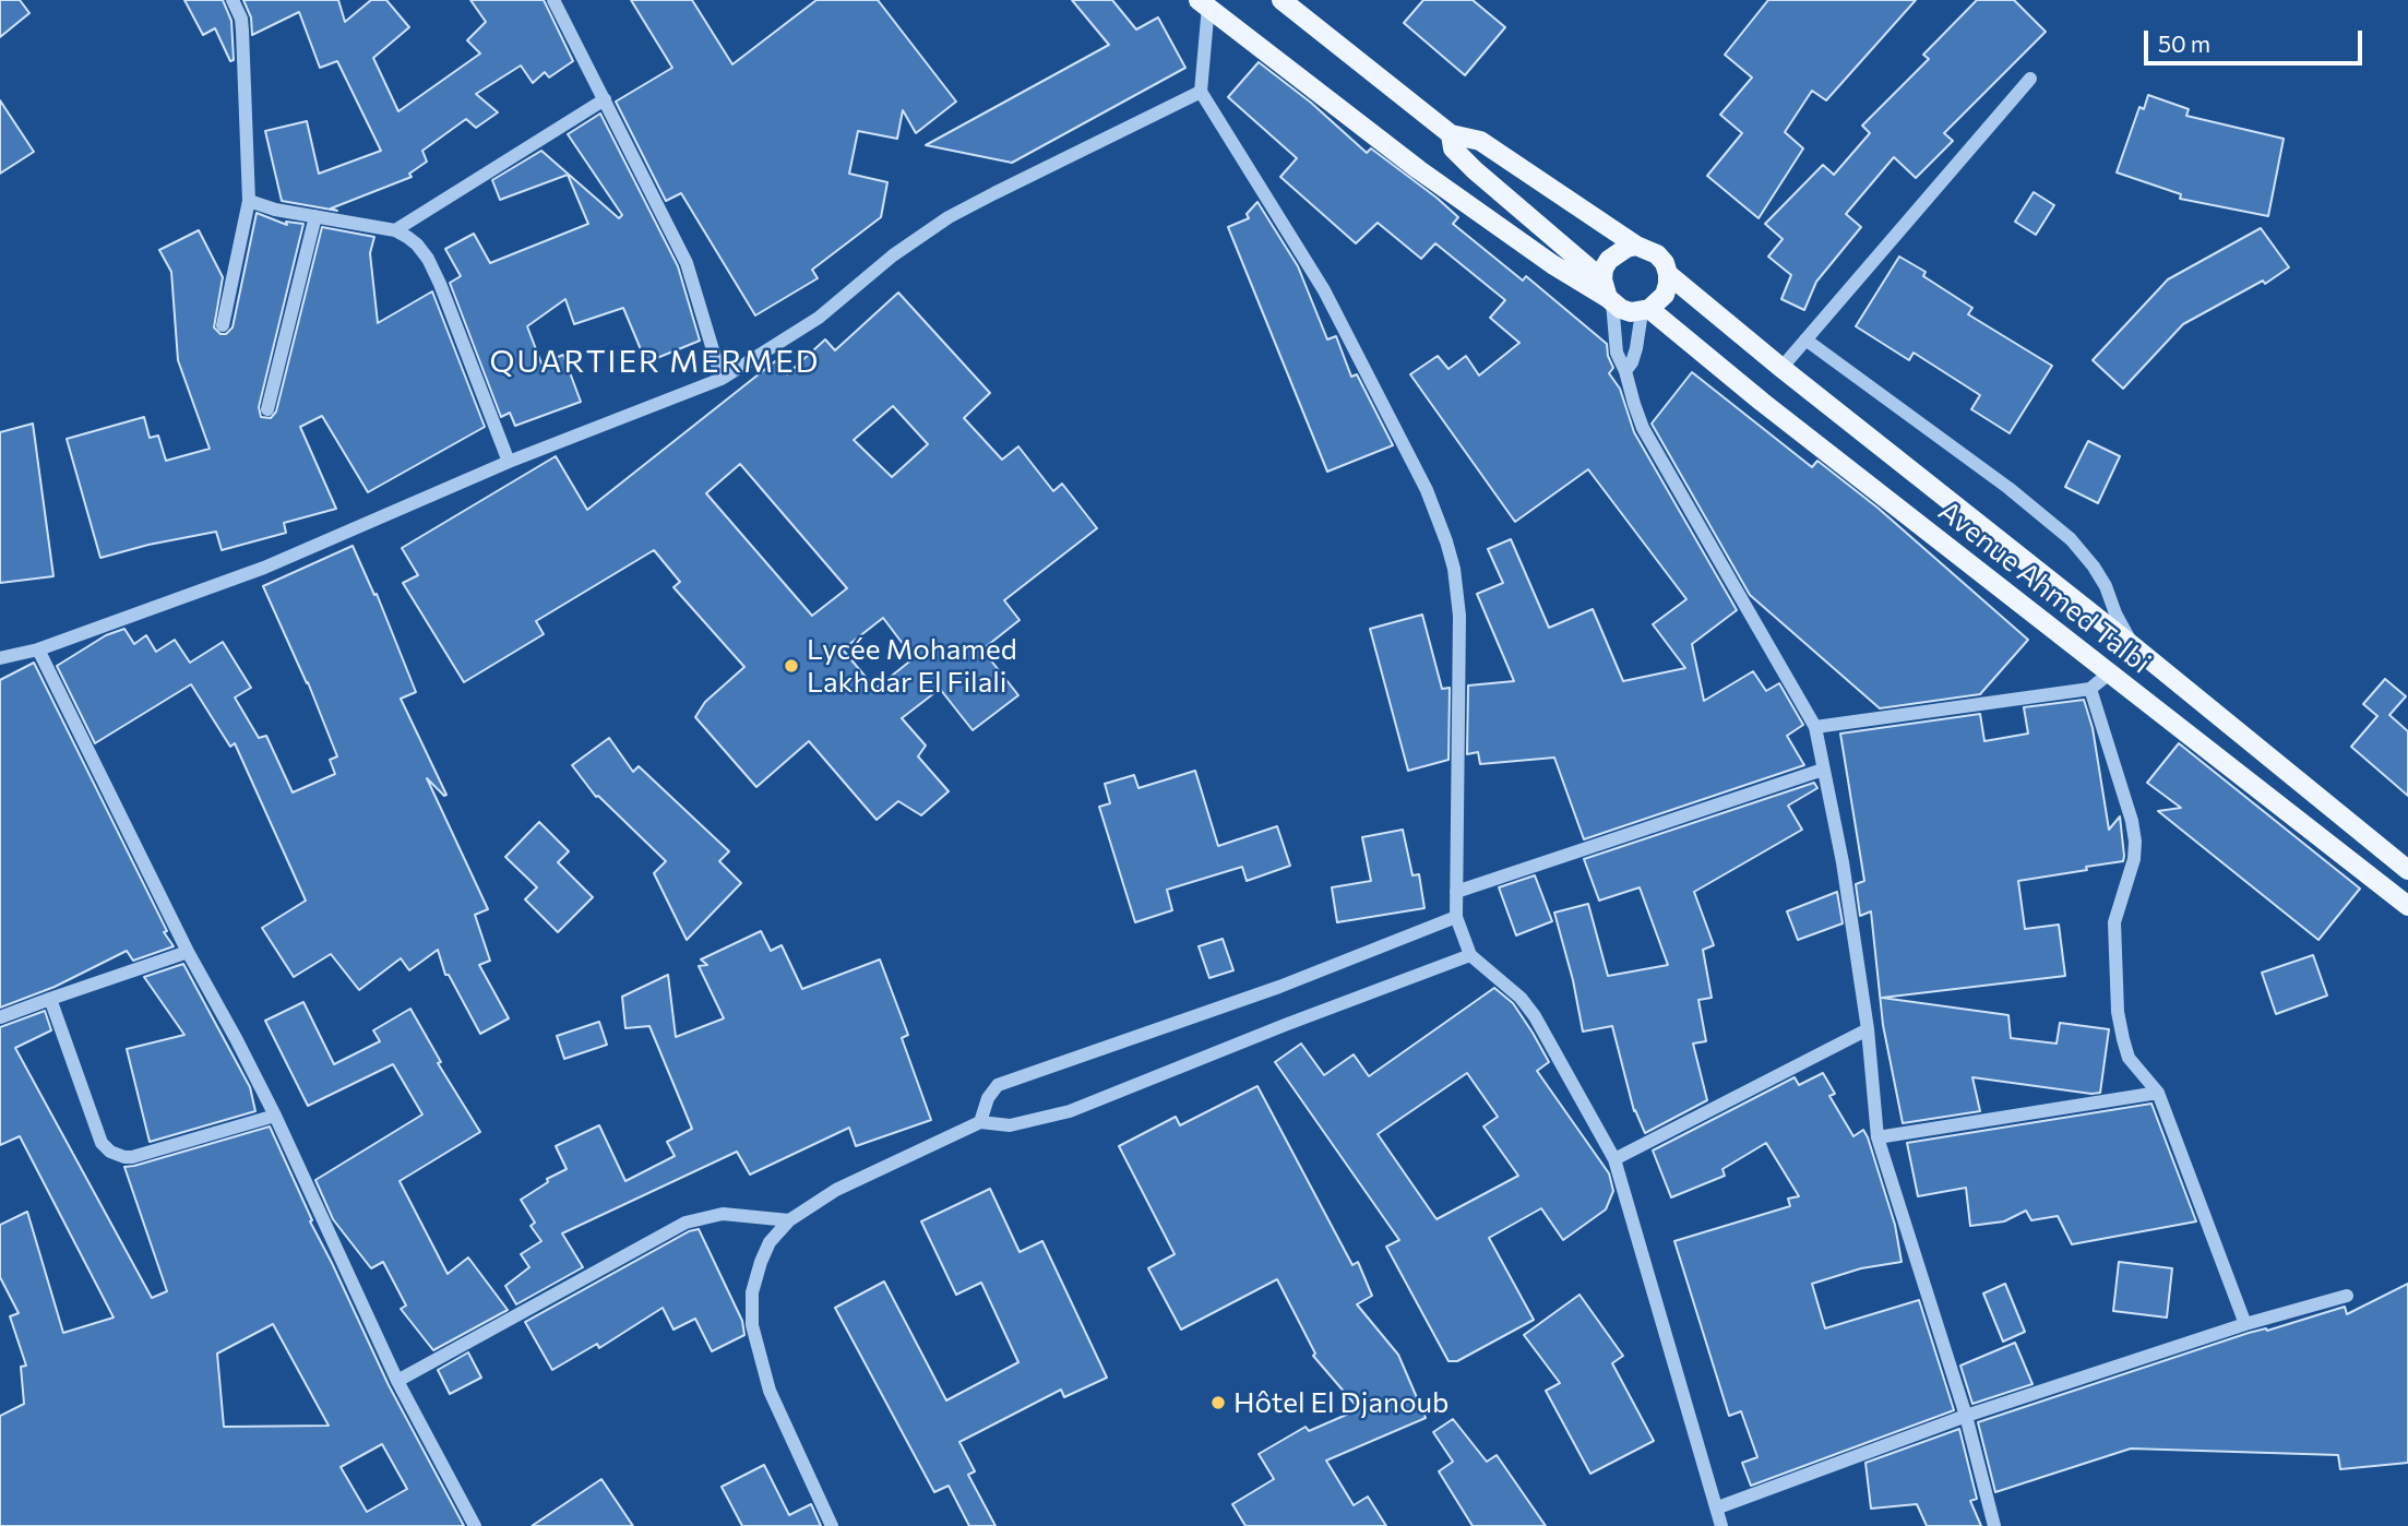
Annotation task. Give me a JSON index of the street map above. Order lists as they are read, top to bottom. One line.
{"streets":{"main road":["Avenue Ahmed Talbi"]},"districts":["QUARTIER MERMED"],"places":["Lycée Mohamed Lakhdar El Filali","Hôtel El Djanoub"],"scale_bar":"50 m"}
